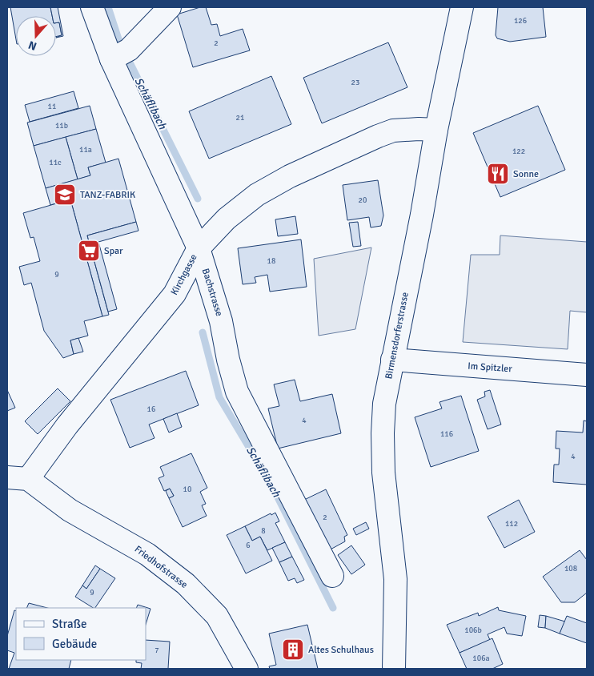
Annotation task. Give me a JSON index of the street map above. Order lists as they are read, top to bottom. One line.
{"streets":{"street":["Kirchgasse","Bachstrasse","Birmensdorferstrasse","Im Spitzler","Friedhofstrasse"]},"crossings":[["Kirchgasse","Bachstrasse"],["Kirchgasse","Birmensdorferstrasse"],["Kirchgasse","Friedhofstrasse"],["Birmensdorferstrasse","Im Spitzler"]],"water":["Schäflibach"],"places":{"restaurant":["Sonne"],"school or university":["TANZ-FABRIK"],"supermarket":["Spar"],"building":["Altes Schulhaus"]},"house_numbers":["126","2","23","11","21","11b","11a","122","11c","20","18","9","16","4","116","4","10","2","112","8","6","108","9","106b","7","106a"],"legend":["Straße","Gebäude"],"north":"bottom"}
